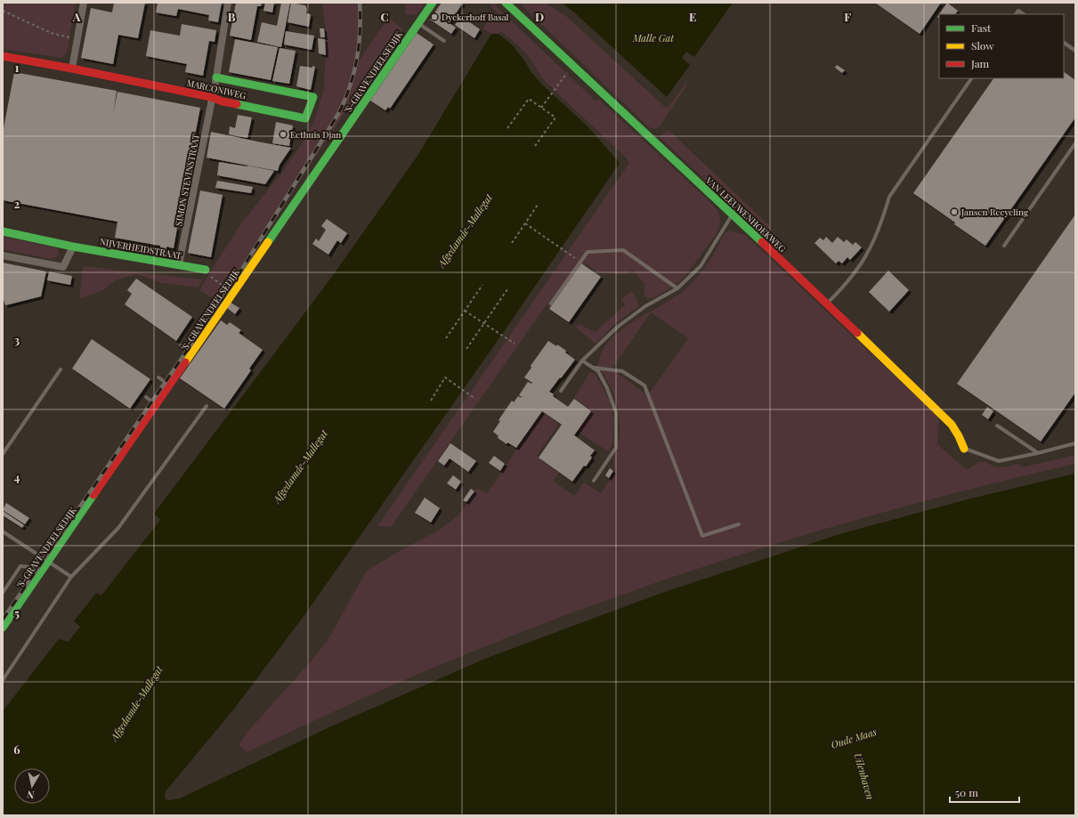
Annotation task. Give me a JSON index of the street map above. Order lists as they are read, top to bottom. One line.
{"streets":{"street":["'S-GRAVENDEELSEDIJK","MARCONIWEG","SIMON STEVINSTRAAT","VAN LEEUWENHOEKWEG","NIJVERHEIDSTRAAT"]},"crossings":[["MARCONIWEG","SIMON STEVINSTRAAT"],["SIMON STEVINSTRAAT","NIJVERHEIDSTRAAT"]],"water":["Malle Gat","Afgedamde-Mallegat","Oude Maas","Uilenhaven"],"places":["Dyckerhoff Basal","Eethuis Djan","Jansen Recycling"],"legend":["Fast","Slow","Jam"],"scale_bar":"50 m","north":"bottom","grid":{"columns":["A","B","C","D","E","F"],"rows":["1","2","3","4","5","6"]}}
